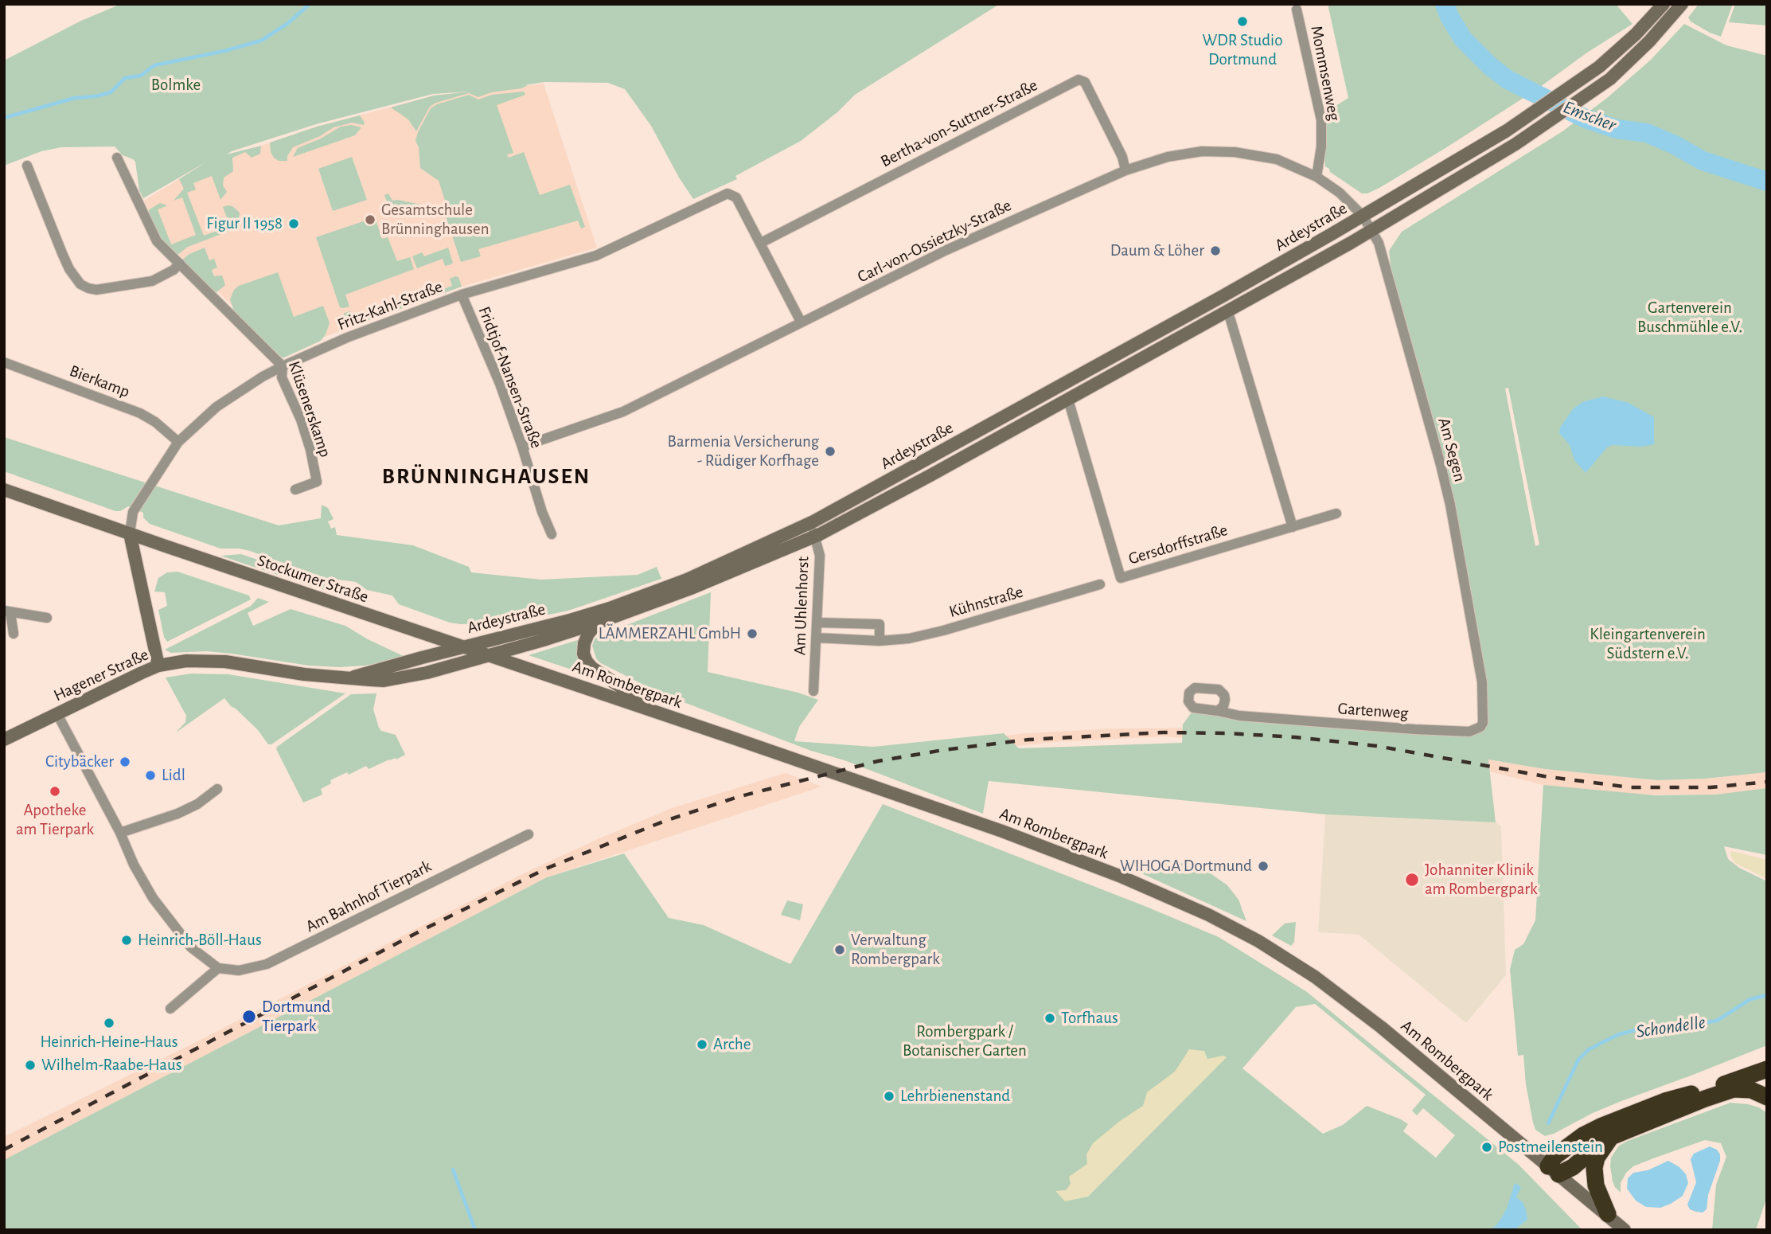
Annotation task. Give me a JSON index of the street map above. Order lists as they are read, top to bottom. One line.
{"streets":{"main road":["Ardeystraße","Stockumer Straße","Hagener Straße","Am Rombergpark"],"street":["Mommsenweg","Bertha-von-Suttner-Straße","Carl-von-Ossietzky-Straße","Fritz-Kahl-Straße","Fridtjof-Nansen-Straße","Bierkamp","Klüsenerskamp","Am Segen","Gersdorffstraße","Kühnstraße","Am Uhlenhorst","Gartenweg","Am Bahnhof Tierpark"]},"crossings":[["Mommsenweg","Carl-von-Ossietzky-Straße"],["Bertha-von-Suttner-Straße","Carl-von-Ossietzky-Straße"],["Bertha-von-Suttner-Straße","Fritz-Kahl-Straße"],["Ardeystraße","Carl-von-Ossietzky-Straße"],["Ardeystraße","Am Segen"],["Ardeystraße","Gersdorffstraße"],["Ardeystraße","Stockumer Straße"],["Ardeystraße","Am Uhlenhorst"],["Ardeystraße","Hagener Straße"],["Ardeystraße","Am Rombergpark"],["Carl-von-Ossietzky-Straße","Fridtjof-Nansen-Straße"],["Fritz-Kahl-Straße","Fridtjof-Nansen-Straße"],["Fritz-Kahl-Straße","Bierkamp"],["Fritz-Kahl-Straße","Klüsenerskamp"],["Fritz-Kahl-Straße","Stockumer Straße"],["Am Segen","Gartenweg"],["Stockumer Straße","Hagener Straße"],["Stockumer Straße","Am Rombergpark"],["Kühnstraße","Am Uhlenhorst"],["Hagener Straße","Am Rombergpark"]],"districts":["BRÜNNINGHAUSEN"],"water":["Emscher","Schondelle"],"parks":["Bolmke","Gartenverein Buschmühle e.V.","Kleingartenverein Südstern e.V.","Rombergpark / Botanischer Garten"],"places":["WDR Studio Dortmund","Gesamtschule Brünninghausen","Figur II 1958","Daum & Löher","Barmenia Versicherung - Rüdiger Korfhage","LÄMMERZAHL GmbH","Citybäcker","Lidl","Apotheke am Tierpark","WIHOGA Dortmund","Johanniter Klinik am Rombergpark","Heinrich-Böll-Haus","Verwaltung Rombergpark","Dortmund Tierpark","Torfhaus","Heinrich-Heine-Haus","Arche","Wilhelm-Raabe-Haus","Lehrbienenstand","Postmeilenstein"]}
